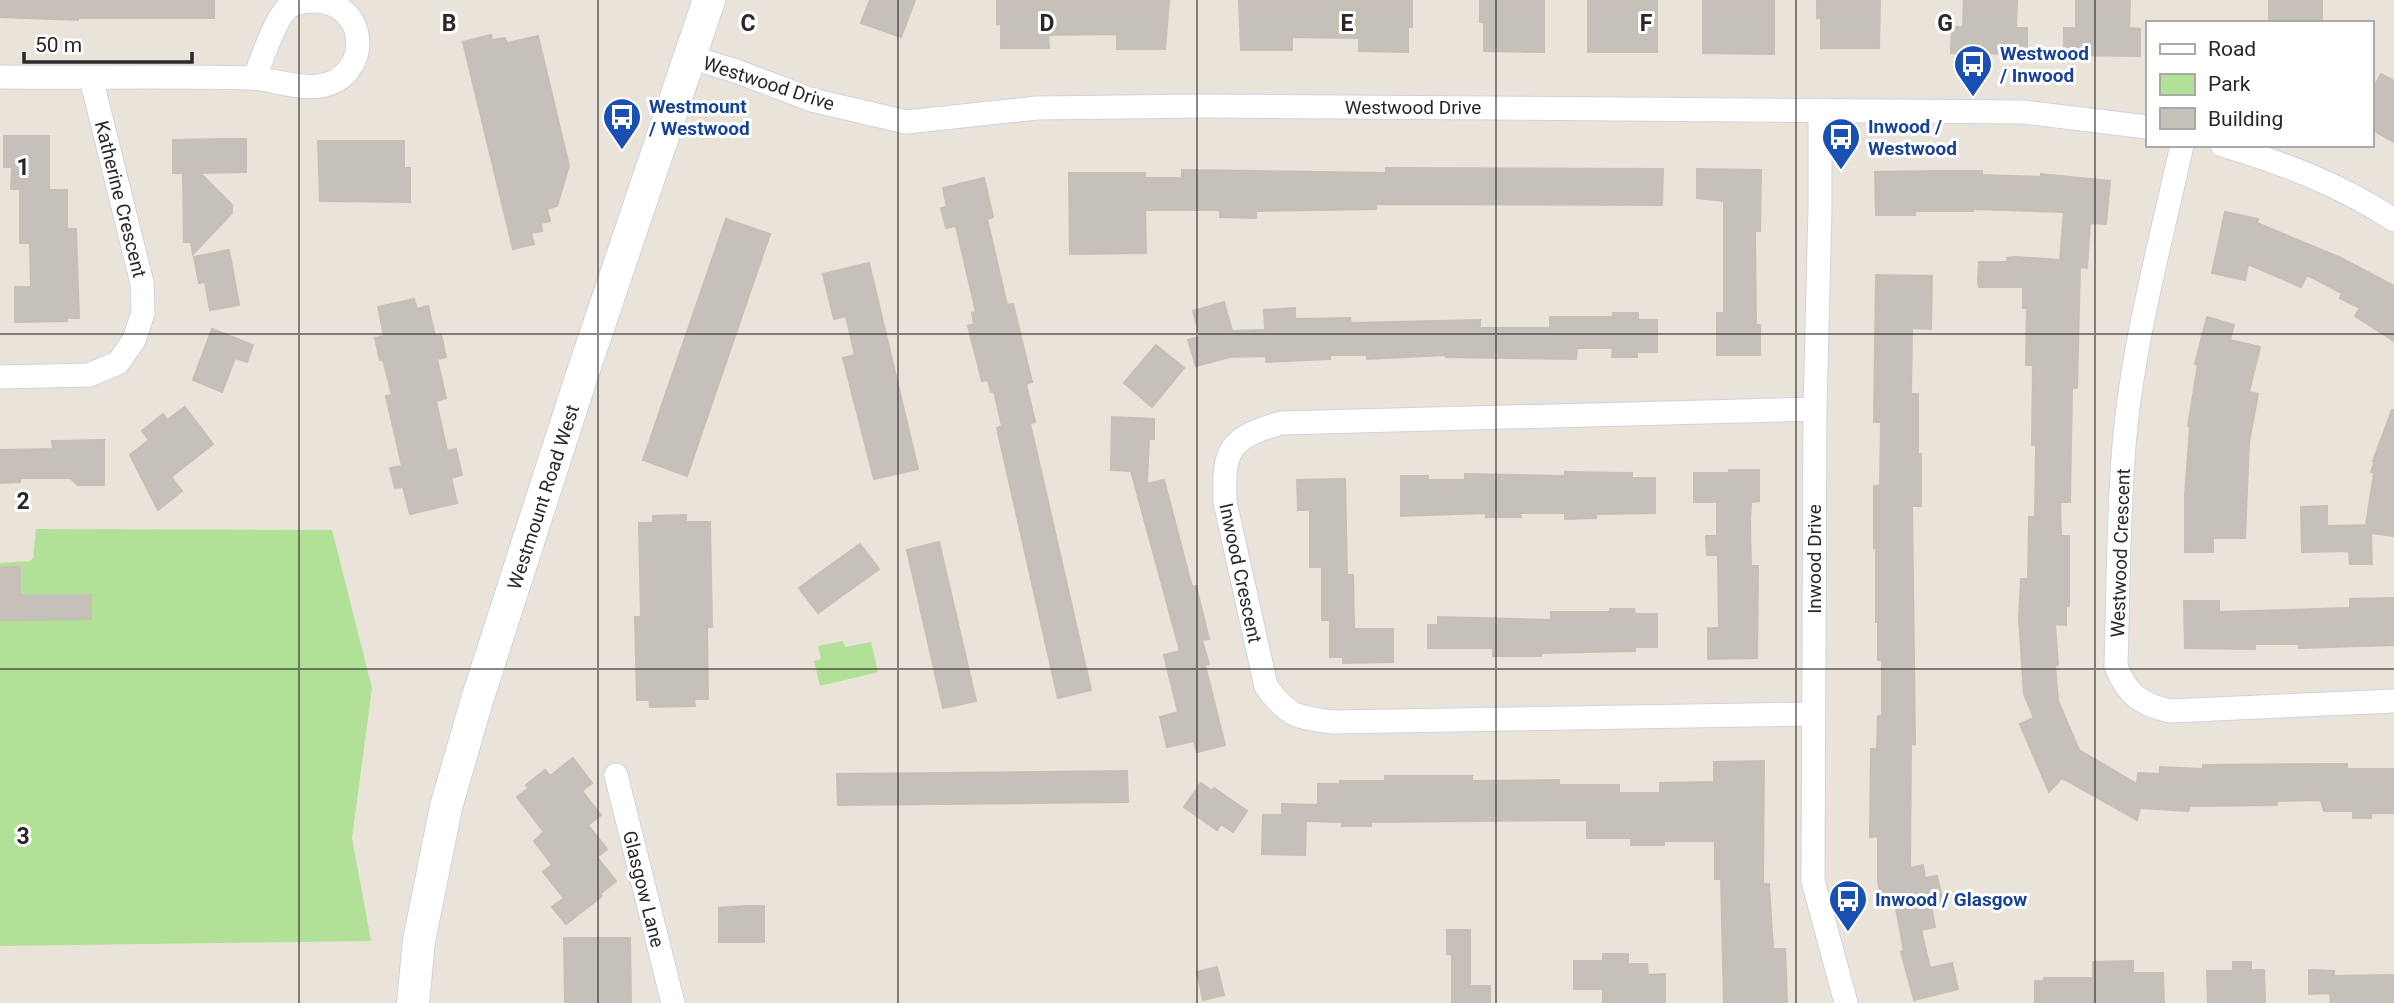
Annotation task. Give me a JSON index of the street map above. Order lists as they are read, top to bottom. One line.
{"streets":{"main road":["Westmount Road West"],"street":["Westwood Drive","Katherine Crescent","Westwood Crescent","Inwood Drive","Inwood Crescent","Glasgow Lane"]},"crossings":[["Westwood Drive","Westmount Road West"],["Westwood Drive","Inwood Drive"],["Inwood Drive","Inwood Crescent"]],"places":{"bus stop":["Westwood / Inwood","Westmount / Westwood","Inwood / Westwood","Inwood / Glasgow"]},"legend":["Road","Park","Building"],"scale_bar":"50 m","grid":{"columns":["B","C","D","E","F","G"],"rows":["1","2","3"]}}
